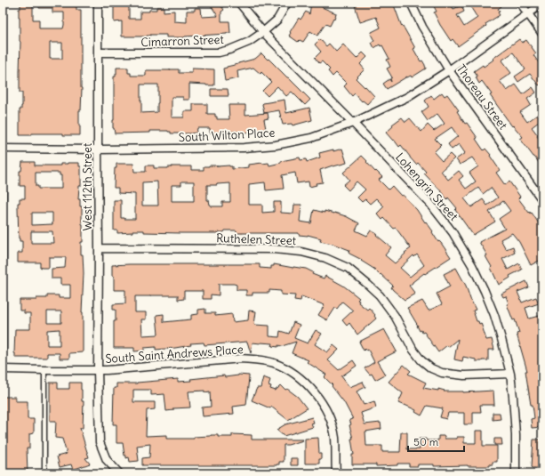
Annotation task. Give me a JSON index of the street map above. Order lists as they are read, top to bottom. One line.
{"streets":{"street":["Cimarron Street","Thoreau Street","South Wilton Place","West 112th Street","Lohengrin Street","Ruthelen Street","South Saint Andrews Place"]},"crossings":[["Cimarron Street","West 112th Street"],["Cimarron Street","Lohengrin Street"],["Thoreau Street","South Wilton Place"],["South Wilton Place","West 112th Street"],["South Wilton Place","Lohengrin Street"],["West 112th Street","Ruthelen Street"],["West 112th Street","South Saint Andrews Place"],["Lohengrin Street","Ruthelen Street"]],"scale_bar":"50 m"}
